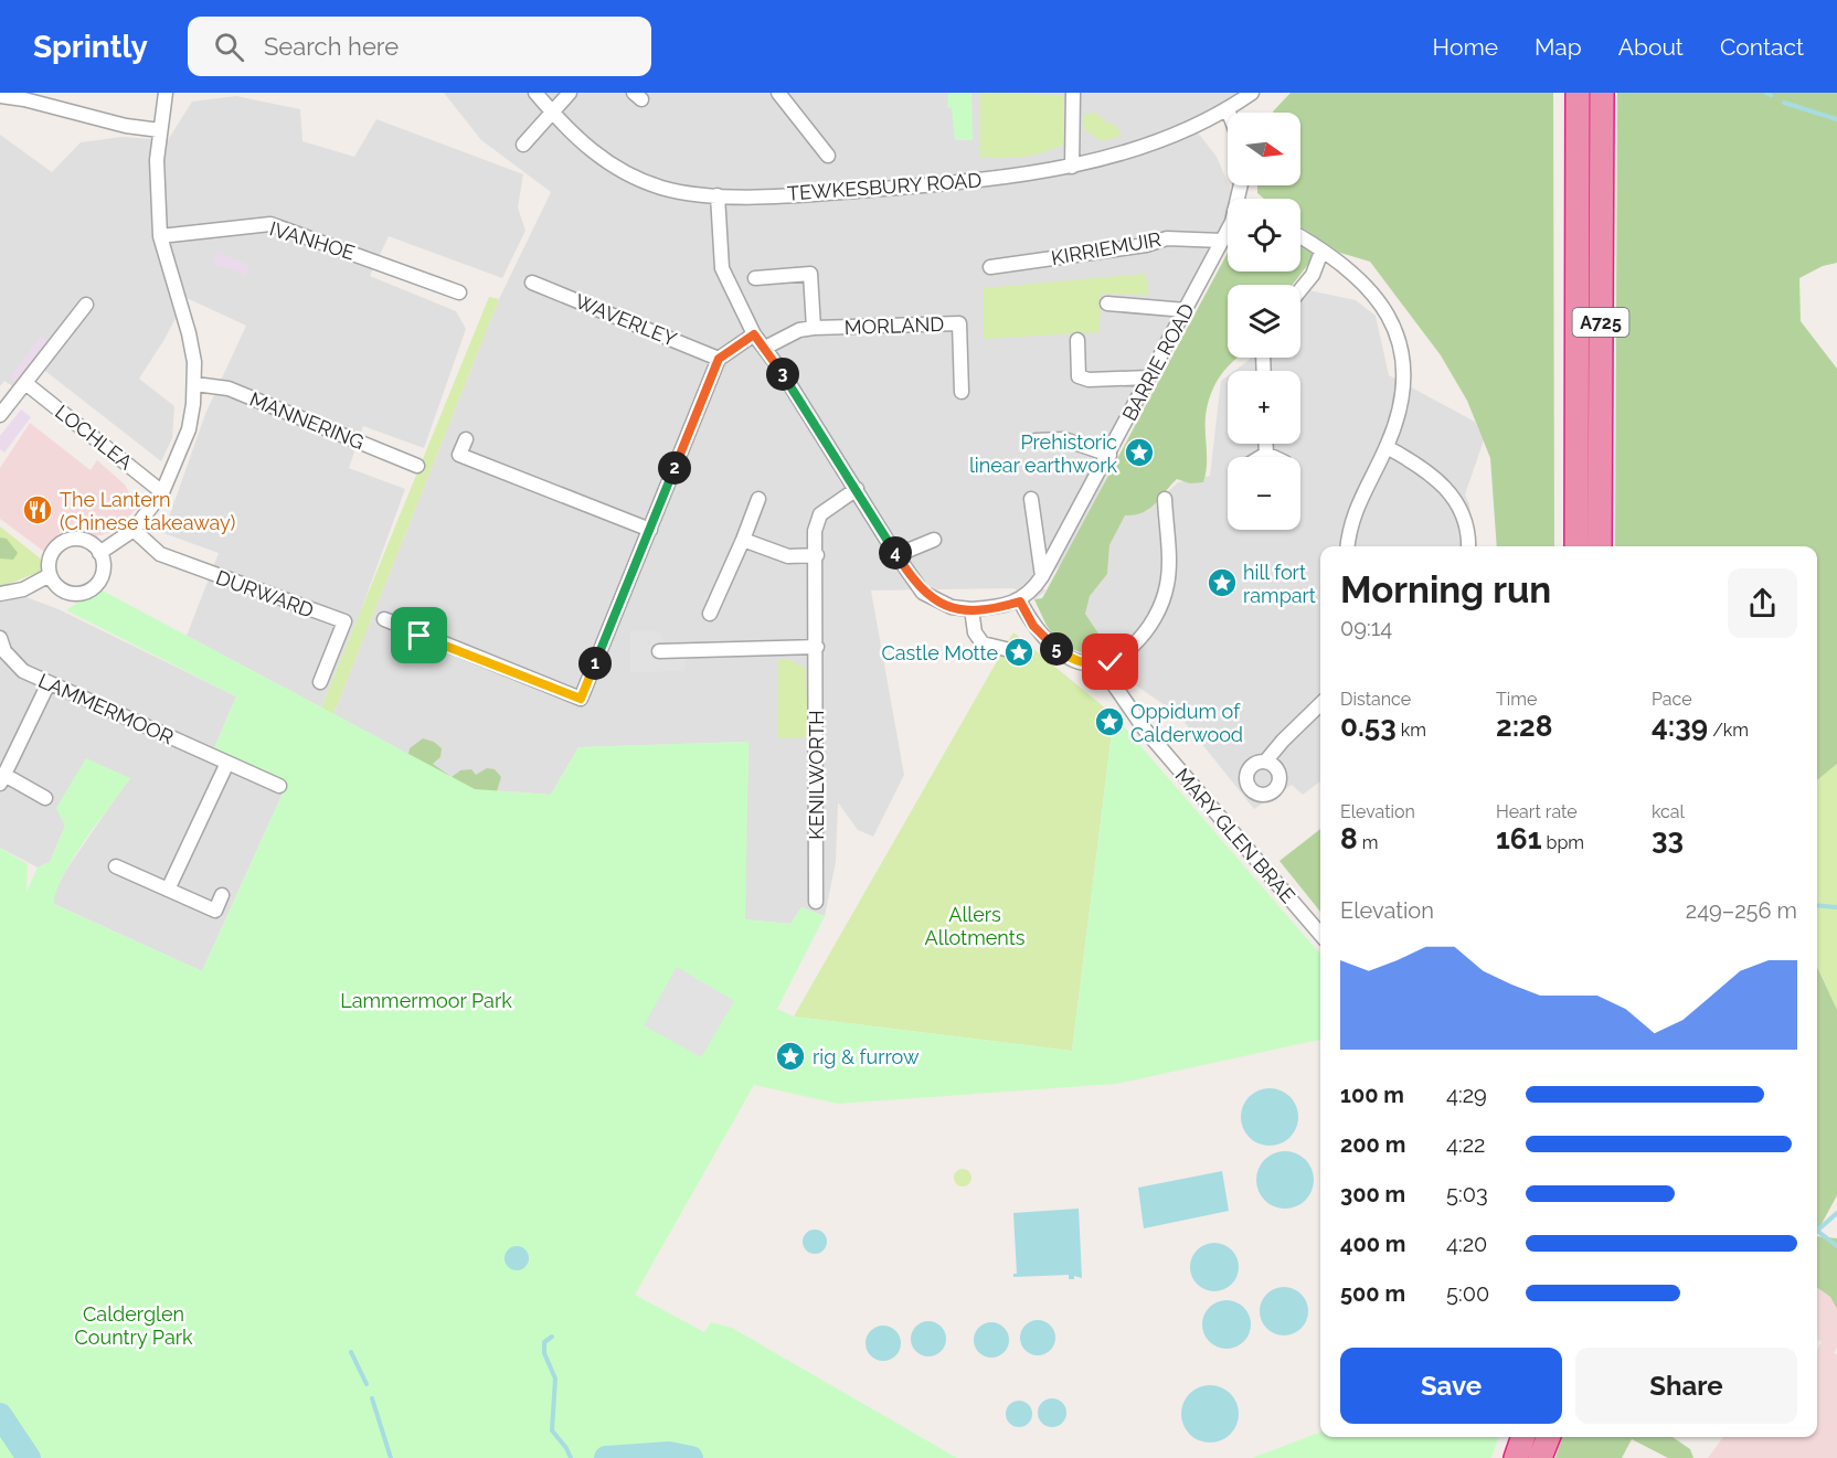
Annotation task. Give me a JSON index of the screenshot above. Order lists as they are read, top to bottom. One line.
{"streets":{"highway":["A725"],"street":["TEWKESBURY ROAD","IVANHOE","KIRRIEMUIR","WAVERLEY","MORLAND","BARRIE ROAD","MANNERING","LOCHLEA","DURWARD","LAMMERMOOR","KENILWORTH","MARY GLEN BRAE"]},"crossings":[["KIRRIEMUIR","BARRIE ROAD"]],"parks":["Allers Allotments","Lammermoor Park","Calderglen Country Park"],"places":{"place":["Prehistoric linear earthwork","hill fort rampart","Castle Motte","Oppidum of Calderwood","rig & furrow"],"restaurant":["The Lantern (Chinese takeaway)"]},"north":"right","page":{"header":"Sprintly","search":"Search here","nav":["Home","Map","About","Contact"],"map_buttons":["+","−"],"pins":["3","2","4","5","1"],"heading":["Morning run","09:14"],"stats":[["Distance","0.53 km"],["Time","2:28"],["Pace","4:39 /km"],["Elevation","8 m"],["Heart rate","161 bpm"],["kcal","33"]],"chart":["Elevation","249–256 m"],"list":[{"name":"100 m","note":"4:29"},{"name":"200 m","note":"4:22"},{"name":"300 m","note":"5:03"},{"name":"400 m","note":"4:20"},{"name":"500 m","note":"5:00"}],"buttons":["Save","Share"]}}
